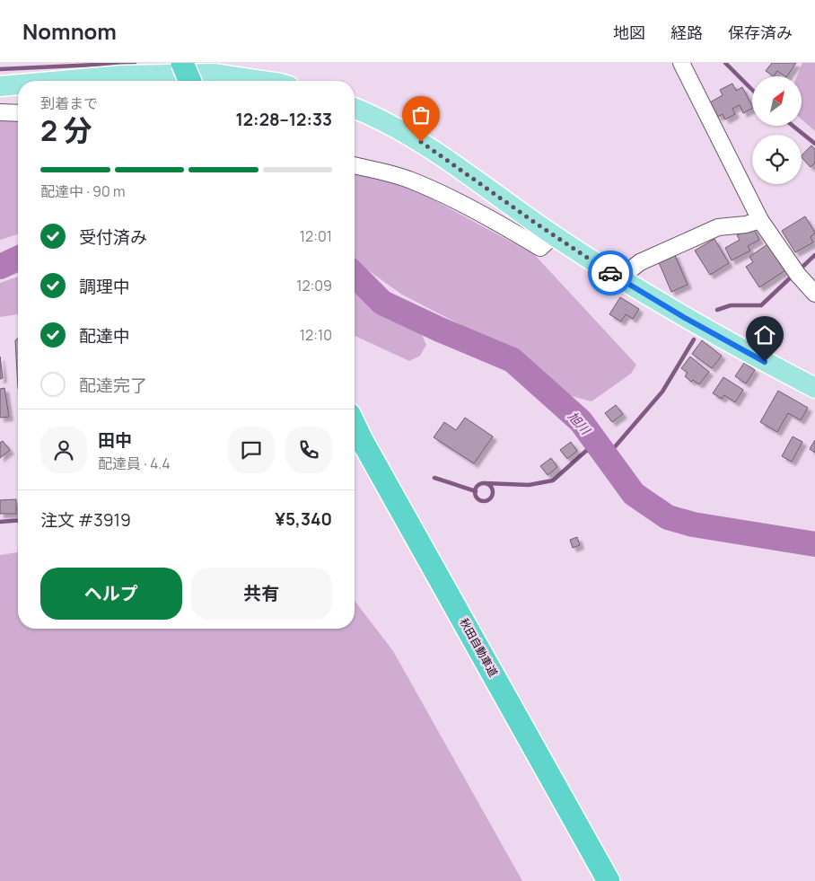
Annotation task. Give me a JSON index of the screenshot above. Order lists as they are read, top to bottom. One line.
{"streets":{"highway":["秋田自動車道"]},"water":["旭川"],"north":"top right","page":{"header":"Nomnom","nav":["地図","経路","保存済み"],"heading":["2 分","到着まで","12:28–12:33"],"panel":["田中","配達員 · 4.4","注文 #3919","¥5,340"],"bar":"配達中 · 90 m","list":[["受付済み","12:01"],["調理中","12:09"],["配達中","12:10"],"配達完了"],"buttons":["ヘルプ","共有"]}}
